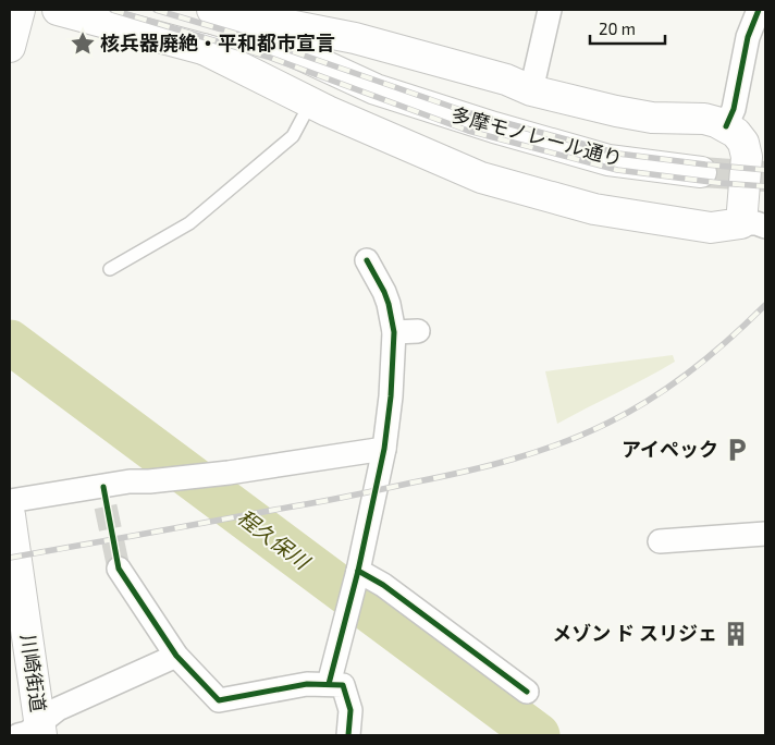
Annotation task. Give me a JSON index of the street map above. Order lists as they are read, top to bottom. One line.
{"streets":{"main road":["多摩モノレール通り","川崎街道"]},"water":["程久保川"],"places":{"place":["核兵器廃絶・平和都市宣言"],"parking":["アイペック"],"building":["メゾン ド スリジェ"]},"scale_bar":"20 m"}
